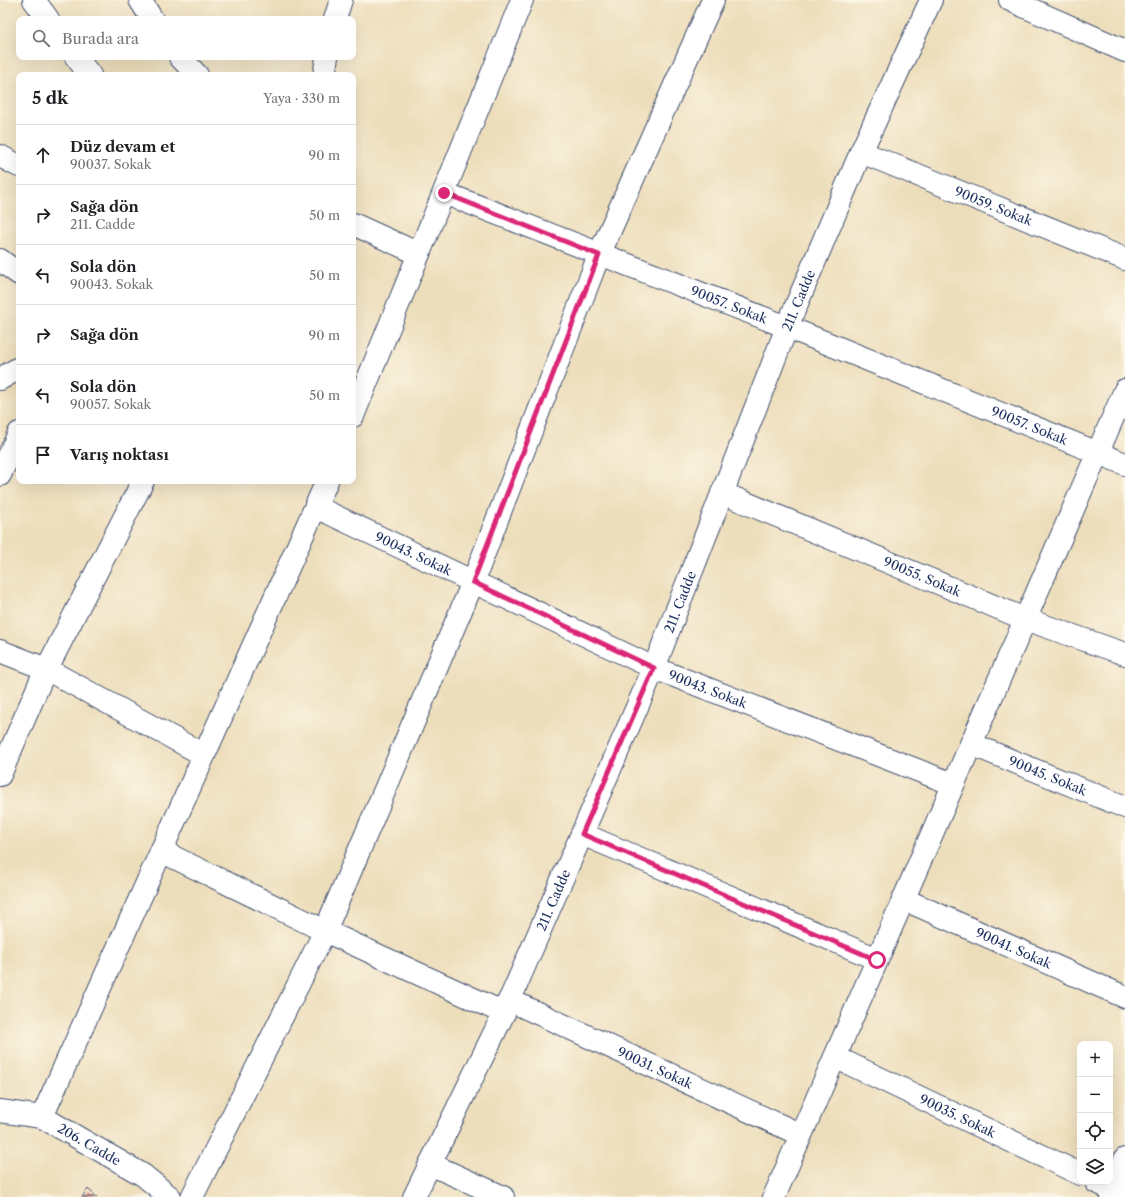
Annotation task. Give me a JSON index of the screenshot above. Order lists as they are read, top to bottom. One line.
{"streets":{"street":["90059. Sokak","211. Cadde","90057. Sokak","90043. Sokak","90055. Sokak","90045. Sokak","90041. Sokak","90031. Sokak","90035. Sokak","206. Cadde"]},"crossings":[["90059. Sokak","211. Cadde"],["211. Cadde","90057. Sokak"],["211. Cadde","90043. Sokak"],["211. Cadde","90055. Sokak"],["211. Cadde","90031. Sokak"]],"page":{"search":"Burada ara","heading":["5 dk","Yaya · 330 m"],"list":[["Düz devam et","90037. Sokak","90 m"],["Sağa dön","211. Cadde","50 m"],["Sola dön","90043. Sokak","50 m"],["Sağa dön","90 m"],["Sola dön","90057. Sokak","50 m"],"Varış noktası"],"map_buttons":["+","−"]}}
